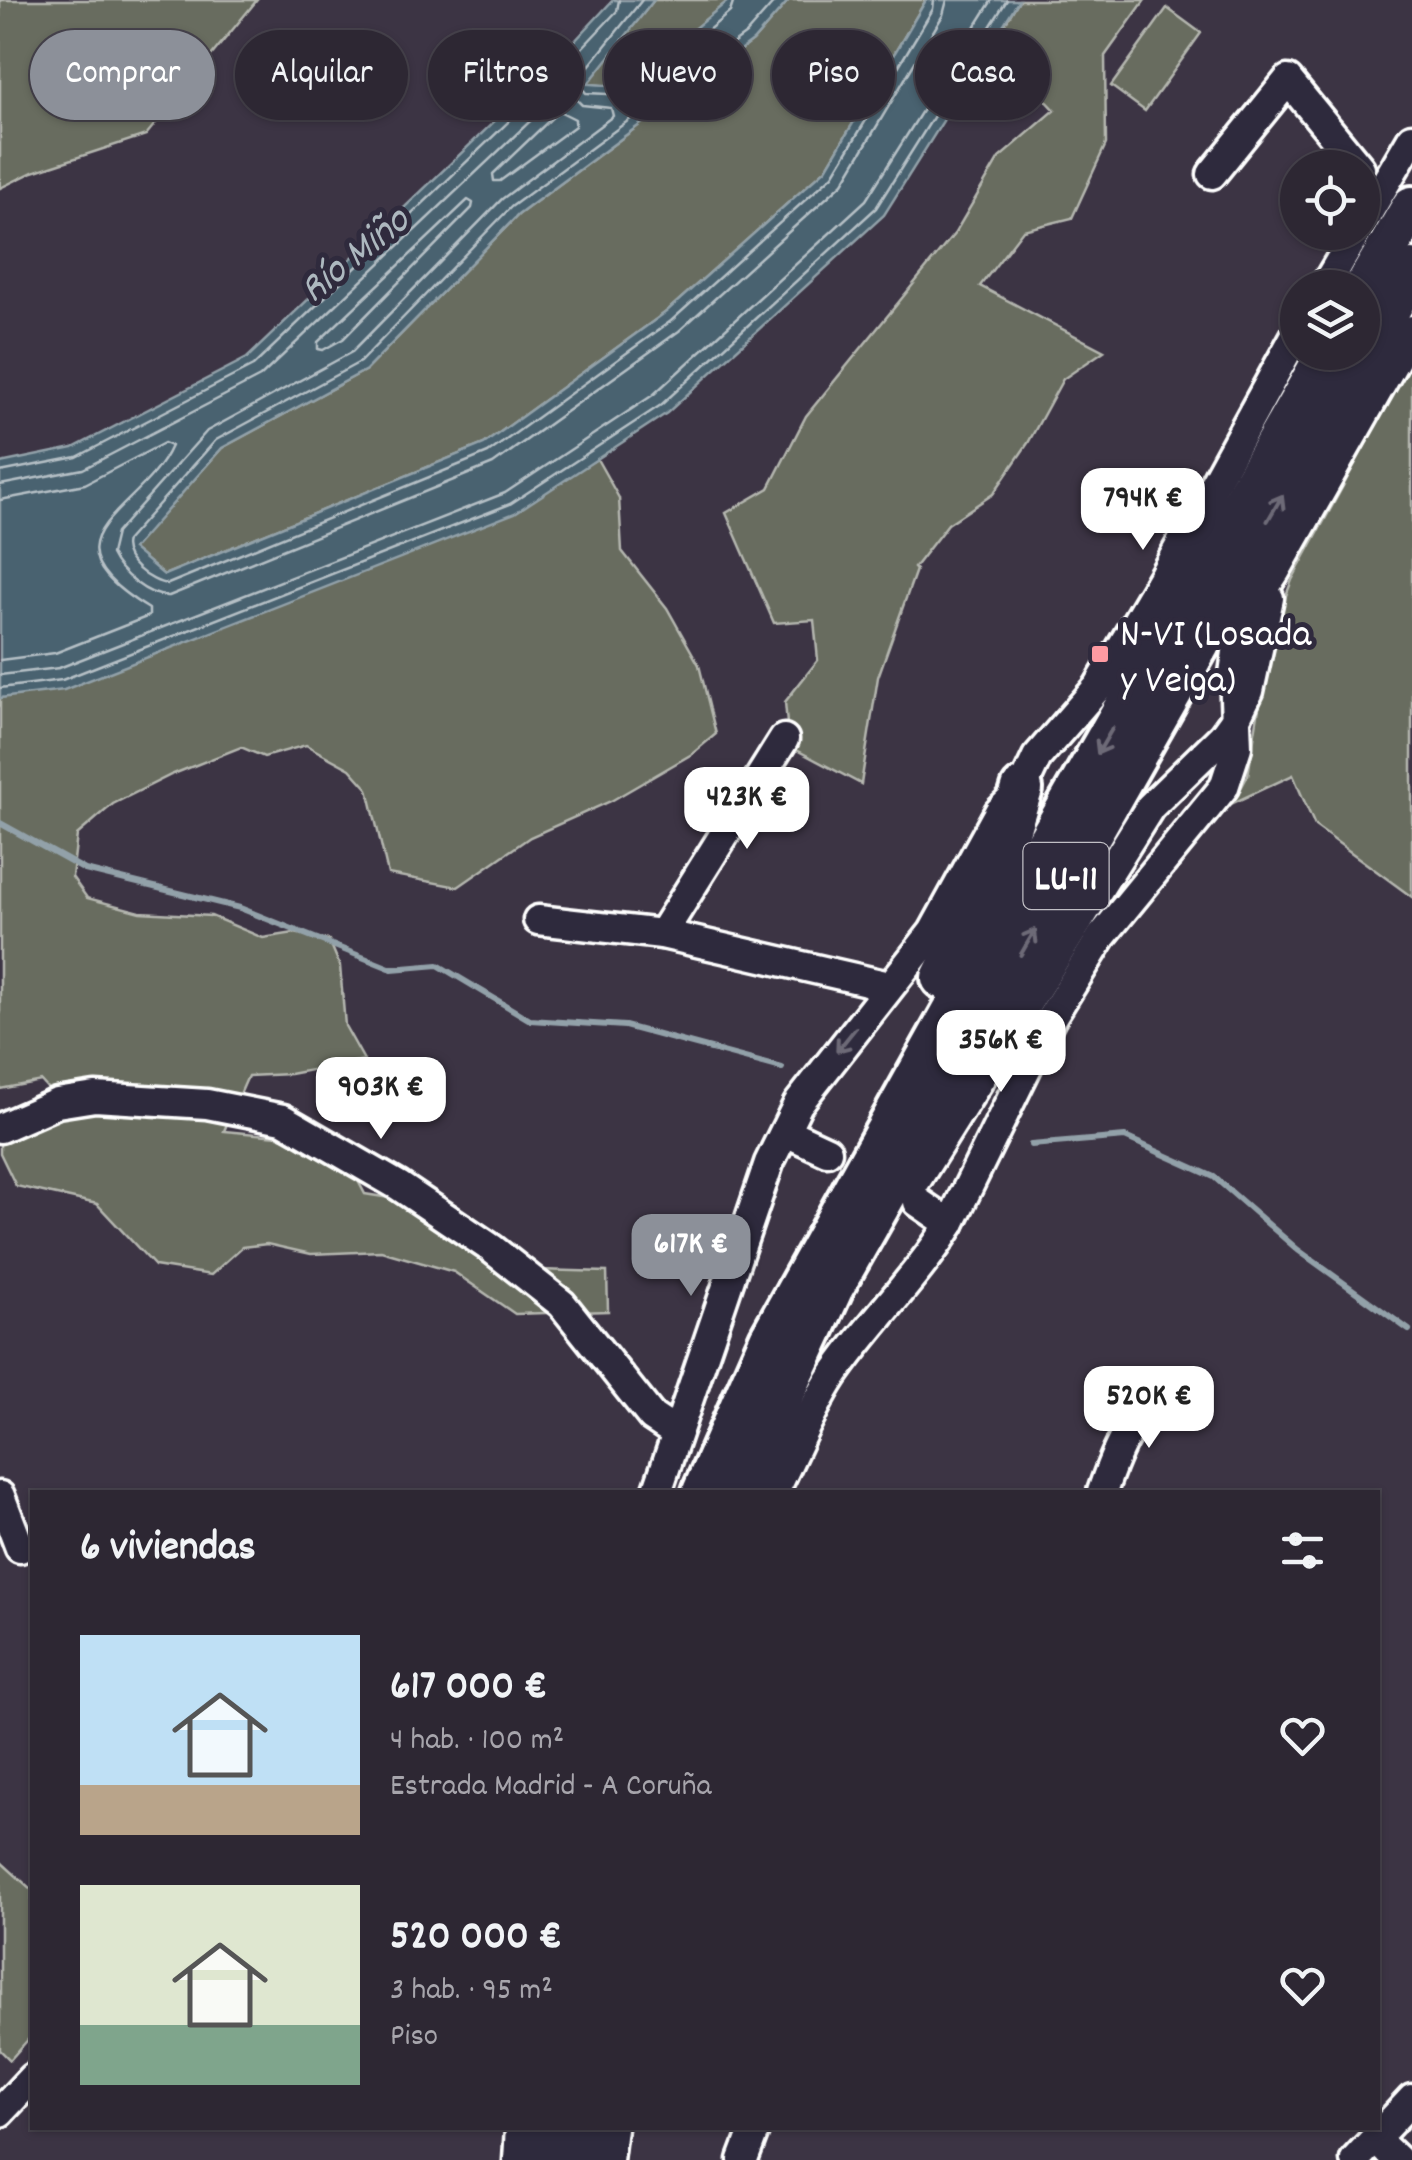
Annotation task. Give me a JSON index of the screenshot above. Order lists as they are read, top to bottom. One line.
{"streets":{"highway":["LU-11"]},"water":["Río Miño"],"places":{"transit":["N-VI (Losada y Veiga)"]},"page":{"chip":["Comprar","Alquilar","Filtros","Nuevo","Piso","Casa"],"price":["794K €","423K €","356K €","903K €","617K €","520K €"],"heading":"6 viviendas","list":[{"name":"617 000 €","note":"4 hab. · 100 m² · Estrada Madrid - A Coruña"},{"name":"520 000 €","note":"3 hab. · 95 m² · Piso"}]}}
